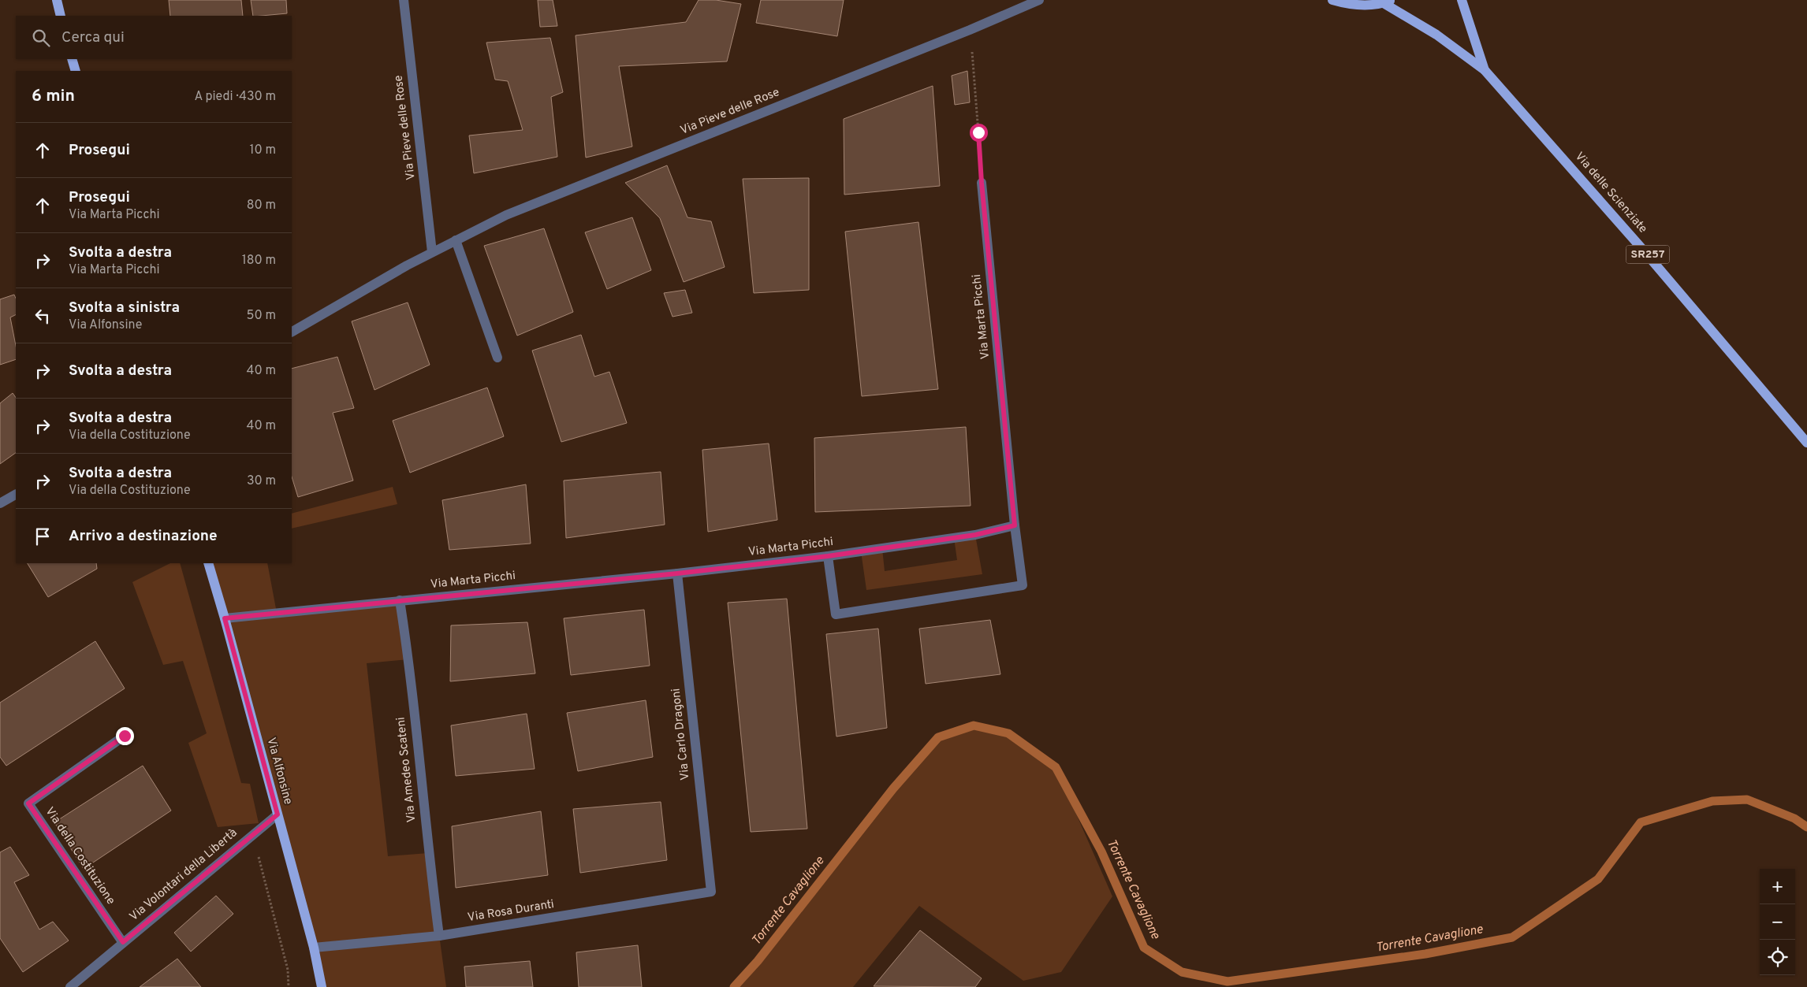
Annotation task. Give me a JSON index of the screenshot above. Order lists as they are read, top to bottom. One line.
{"streets":{"main road":["Via delle Scienziate","SR257","Via Alfonsine"],"street":["Via Pieve delle Rose","Via Marta Picchi","Via Carlo Dragoni","Via Amedeo Scateni","Via della Costituzione","Via Volontari della Libertà","Via Rosa Duranti"]},"crossings":[["Via delle Scienziate","SR257"],["Via Marta Picchi","Via Carlo Dragoni"],["Via Marta Picchi","Via Amedeo Scateni"],["Via Marta Picchi","Via Alfonsine"],["Via Carlo Dragoni","Via Rosa Duranti"],["Via Amedeo Scateni","Via Rosa Duranti"],["Via Alfonsine","Via Volontari della Libertà"],["Via Alfonsine","Via Rosa Duranti"],["Via della Costituzione","Via Volontari della Libertà"]],"water":["Torrente Cavaglione"],"page":{"search":"Cerca qui","heading":["6 min","A piedi · 430 m"],"list":[["Prosegui","10 m"],["Prosegui","Via Marta Picchi","80 m"],["Svolta a destra","Via Marta Picchi","180 m"],["Svolta a sinistra","Via Alfonsine","50 m"],["Svolta a destra","40 m"],["Svolta a destra","Via della Costituzione","40 m"],["Svolta a destra","Via della Costituzione","30 m"],"Arrivo a destinazione"],"map_buttons":["+","−"]}}
